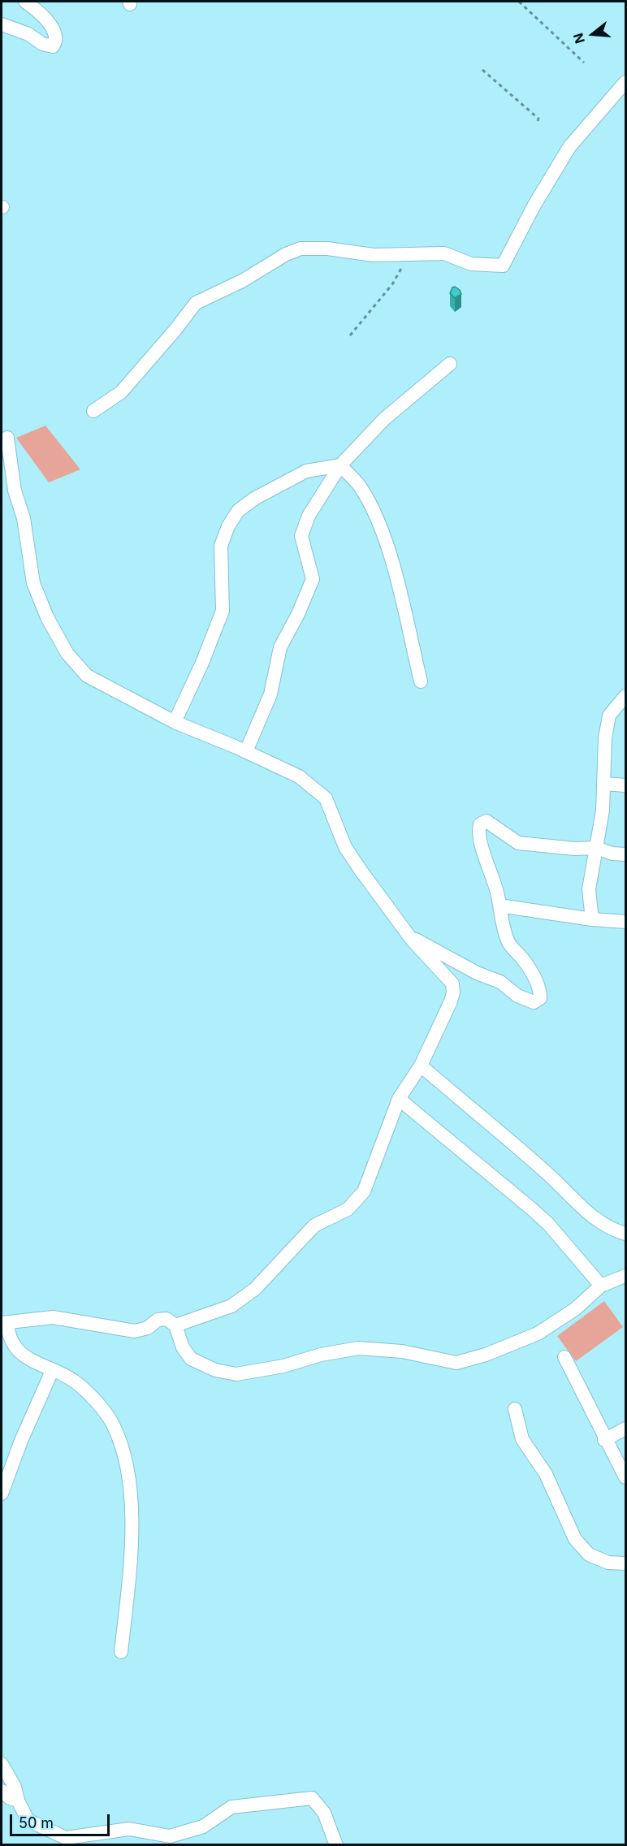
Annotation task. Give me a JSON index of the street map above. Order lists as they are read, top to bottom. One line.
{"scale_bar":"50 m","north":"left"}
